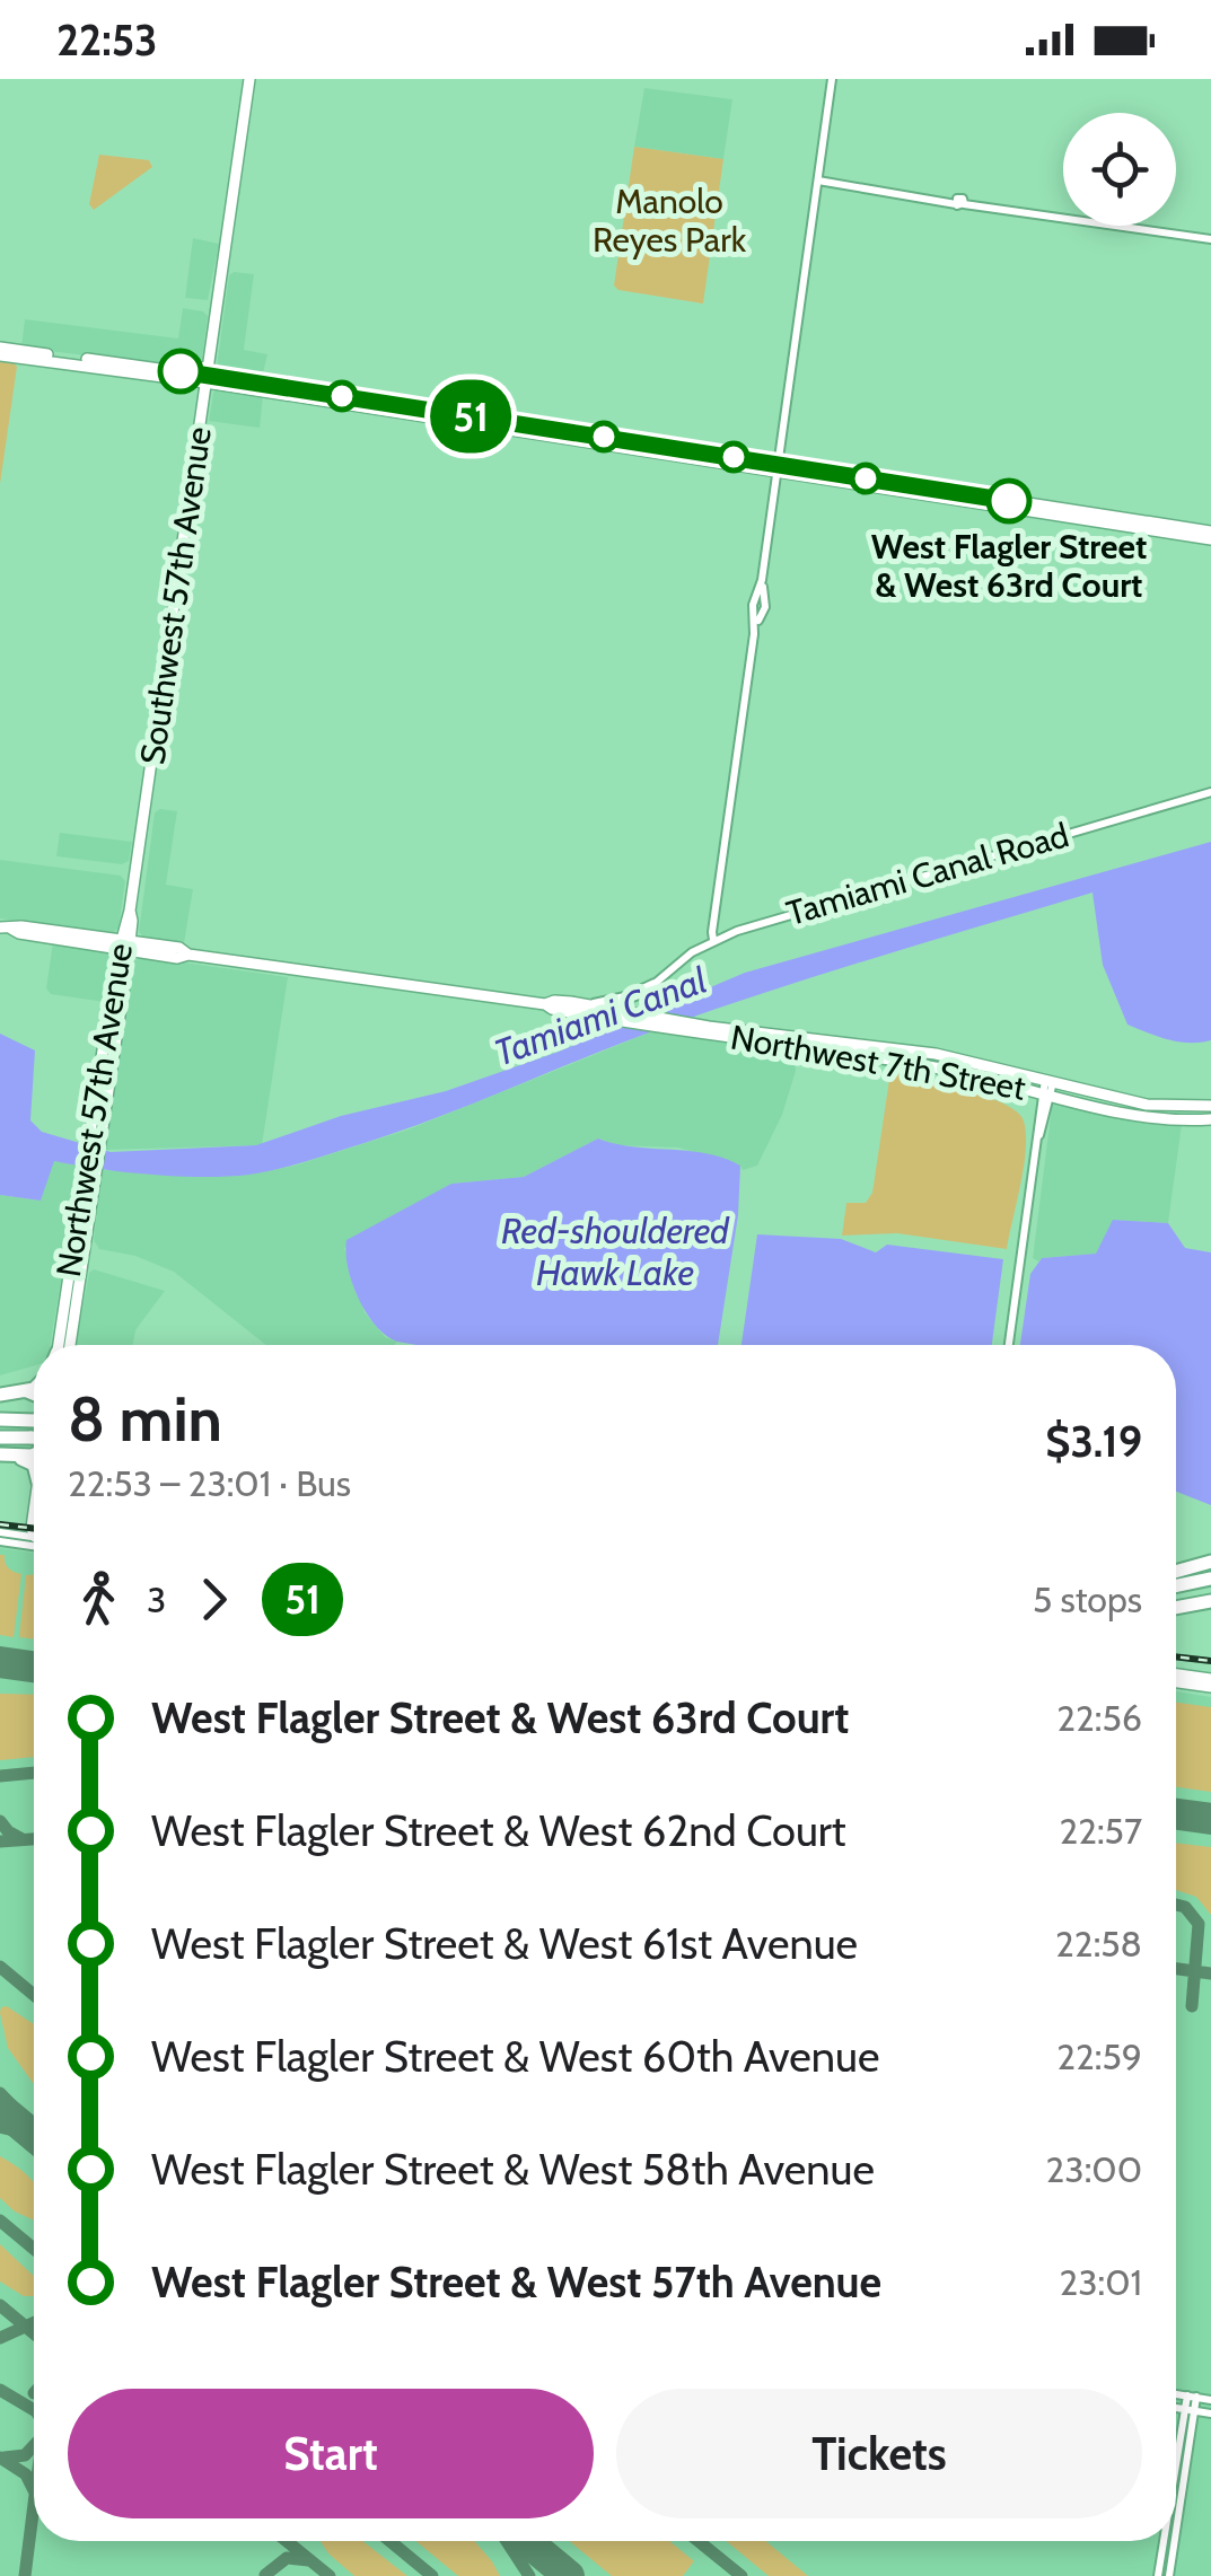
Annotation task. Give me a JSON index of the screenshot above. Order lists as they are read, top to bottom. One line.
{"streets":{"main road":["Southwest 57th Avenue","Northwest 7th Street","Northwest 57th Avenue"],"street":["Tamiami Canal Road"]},"crossings":[["Southwest 57th Avenue","Northwest 57th Avenue"],["Tamiami Canal Road","Northwest 7th Street"],["Northwest 7th Street","Northwest 57th Avenue"]],"water":["Tamiami Canal","Red-shouldered Hawk Lake"],"parks":["Manolo Reyes Park"],"places":["West Flagler Street & West 63rd Court"],"lines":["bus line 51"],"page":{"status":"22:53","on_map":"51","heading":["8 min","22:53 – 23:01 · Bus","$3.19"],"legs":["3","51","5 stops"],"list":[{"name":"West Flagler Street & West 63rd Court","value":"22:56"},{"name":"West Flagler Street & West 62nd Court","value":"22:57"},{"name":"West Flagler Street & West 61st Avenue","value":"22:58"},{"name":"West Flagler Street & West 60th Avenue","value":"22:59"},{"name":"West Flagler Street & West 58th Avenue","value":"23:00"},{"name":"West Flagler Street & West 57th Avenue","value":"23:01"}],"buttons":["Start","Tickets"]}}
